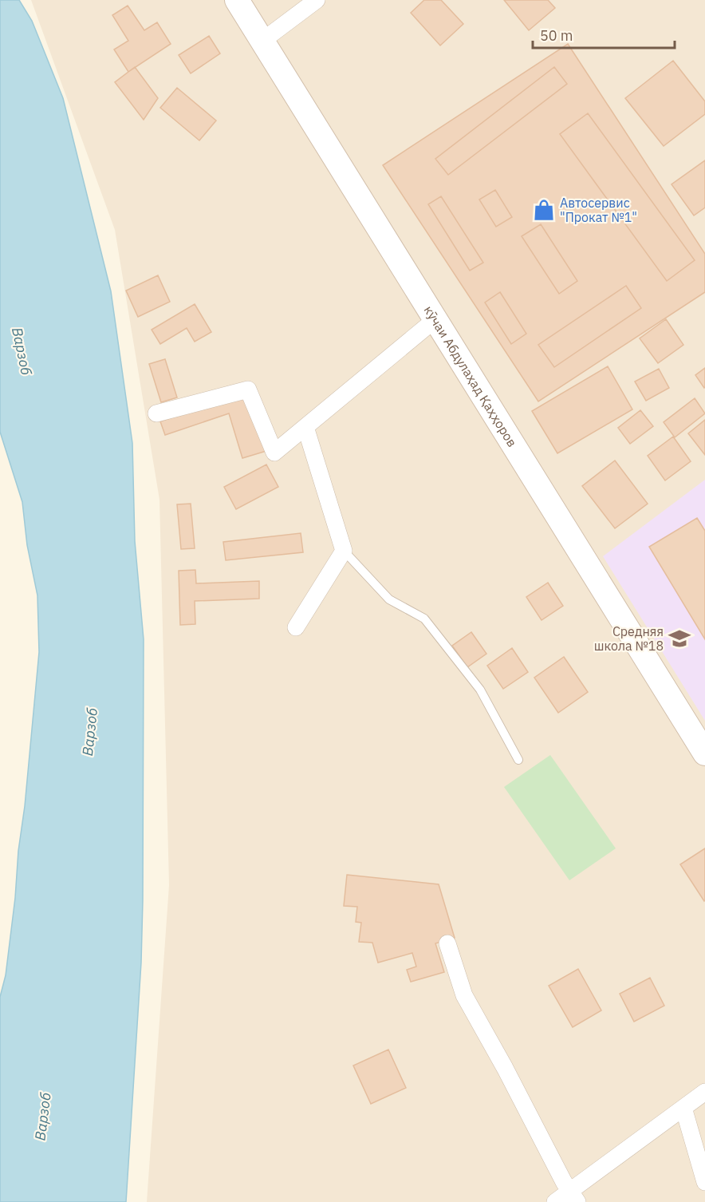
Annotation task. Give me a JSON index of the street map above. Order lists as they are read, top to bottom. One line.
{"streets":{"main road":["кӯчаи Абдулаҳад Қаҳҳоров"]},"water":["Варзоб"],"places":{"shop":["Автосервис \"Прокат №1\""],"school or university":["Средняя школа №18"]},"scale_bar":"50 m"}
